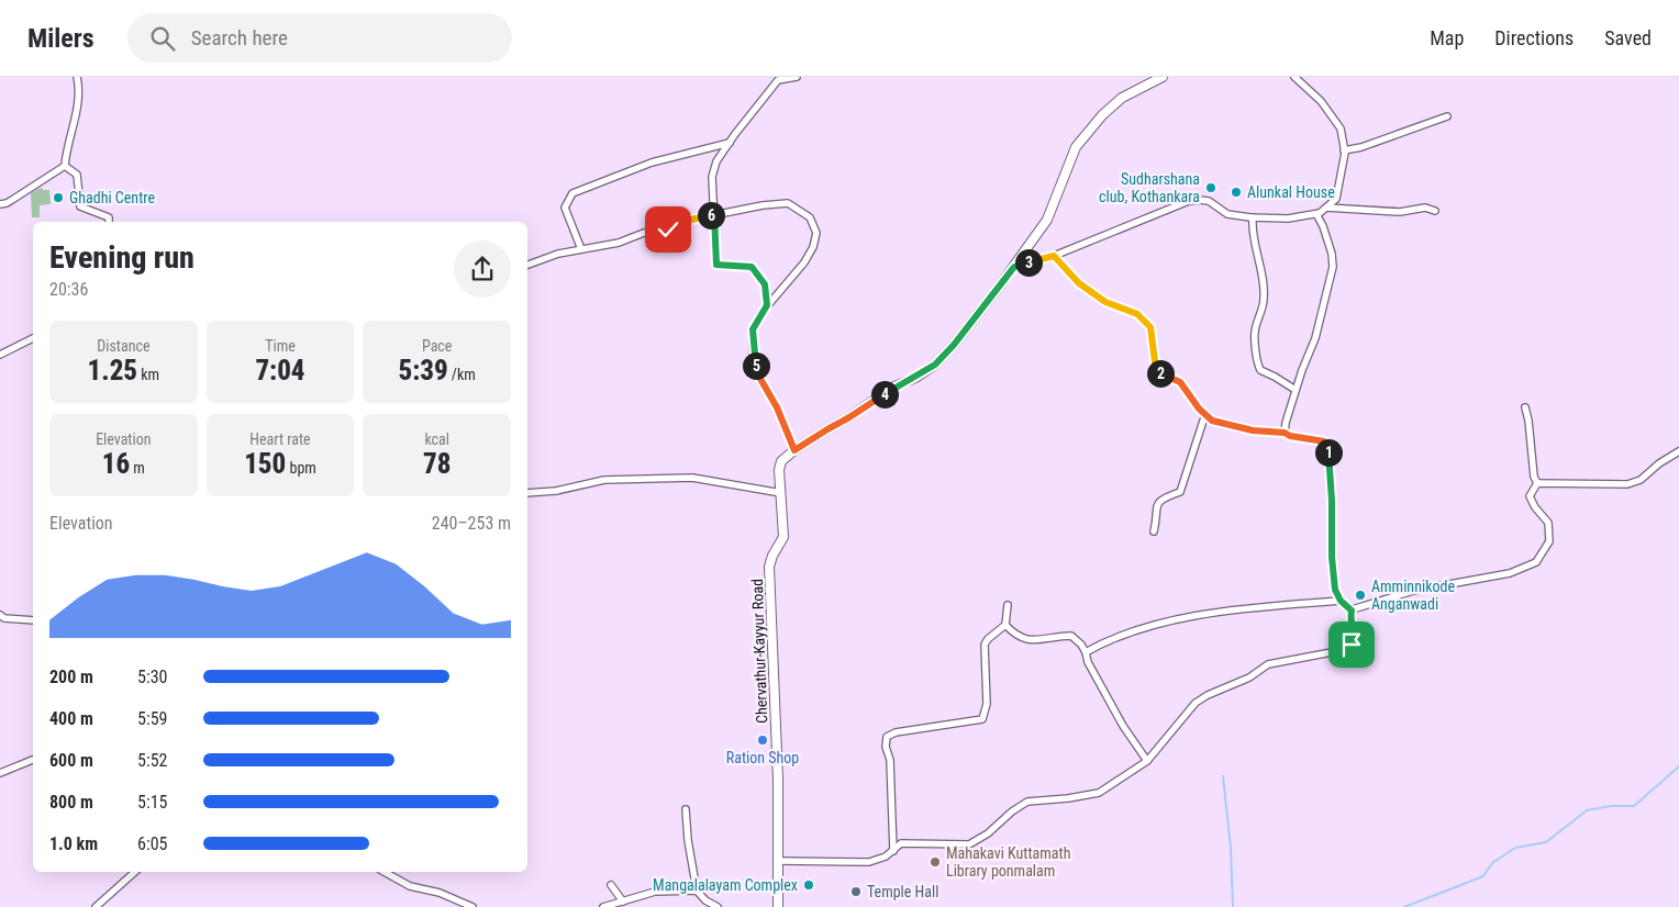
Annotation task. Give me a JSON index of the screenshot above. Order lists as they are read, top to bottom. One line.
{"streets":{"main road":["Chervathur-Kayyur Road"]},"places":["Sudharshana club, Kothankara","Alunkal House","Ghadhi Centre","Amminnikode Anganwadi","Ration Shop","Mahakavi Kuttamath Library ponmalam","Mangalalayam Complex","Temple Hall"],"page":{"header":"Milers","search":"Search here","nav":["Map","Directions","Saved"],"pins":["6","3","5","2","4","1"],"heading":["Evening run","20:36"],"stats":[["Distance","1.25 km"],["Time","7:04"],["Pace","5:39 /km"],["Elevation","16 m"],["Heart rate","150 bpm"],["kcal","78"]],"chart":["Elevation","240–253 m"],"list":[{"name":"200 m","note":"5:30"},{"name":"400 m","note":"5:59"},{"name":"600 m","note":"5:52"},{"name":"800 m","note":"5:15"},{"name":"1.0 km","note":"6:05"}]}}
